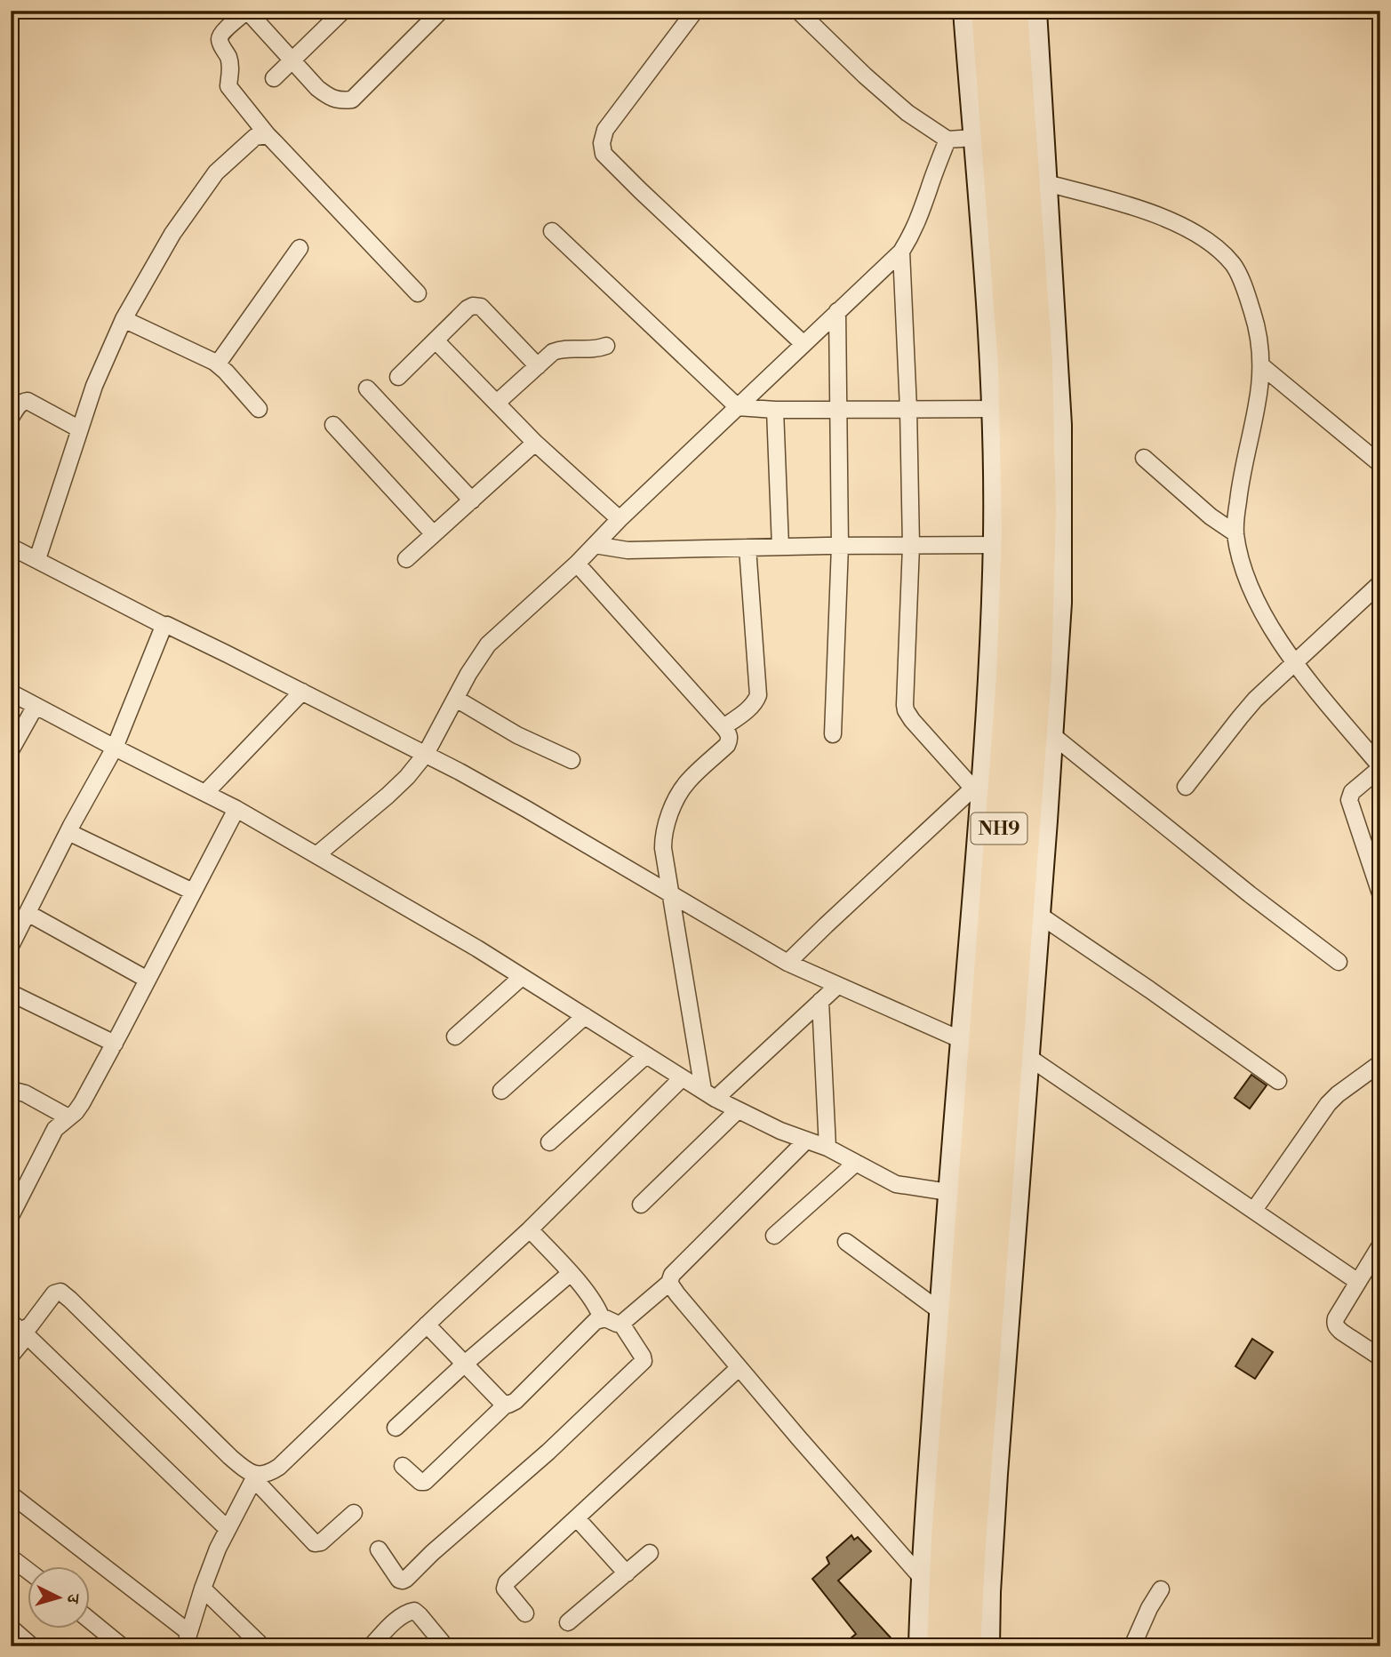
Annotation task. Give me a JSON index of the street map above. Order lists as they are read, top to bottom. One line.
{"streets":{"highway":["NH9"]},"north":"right"}
